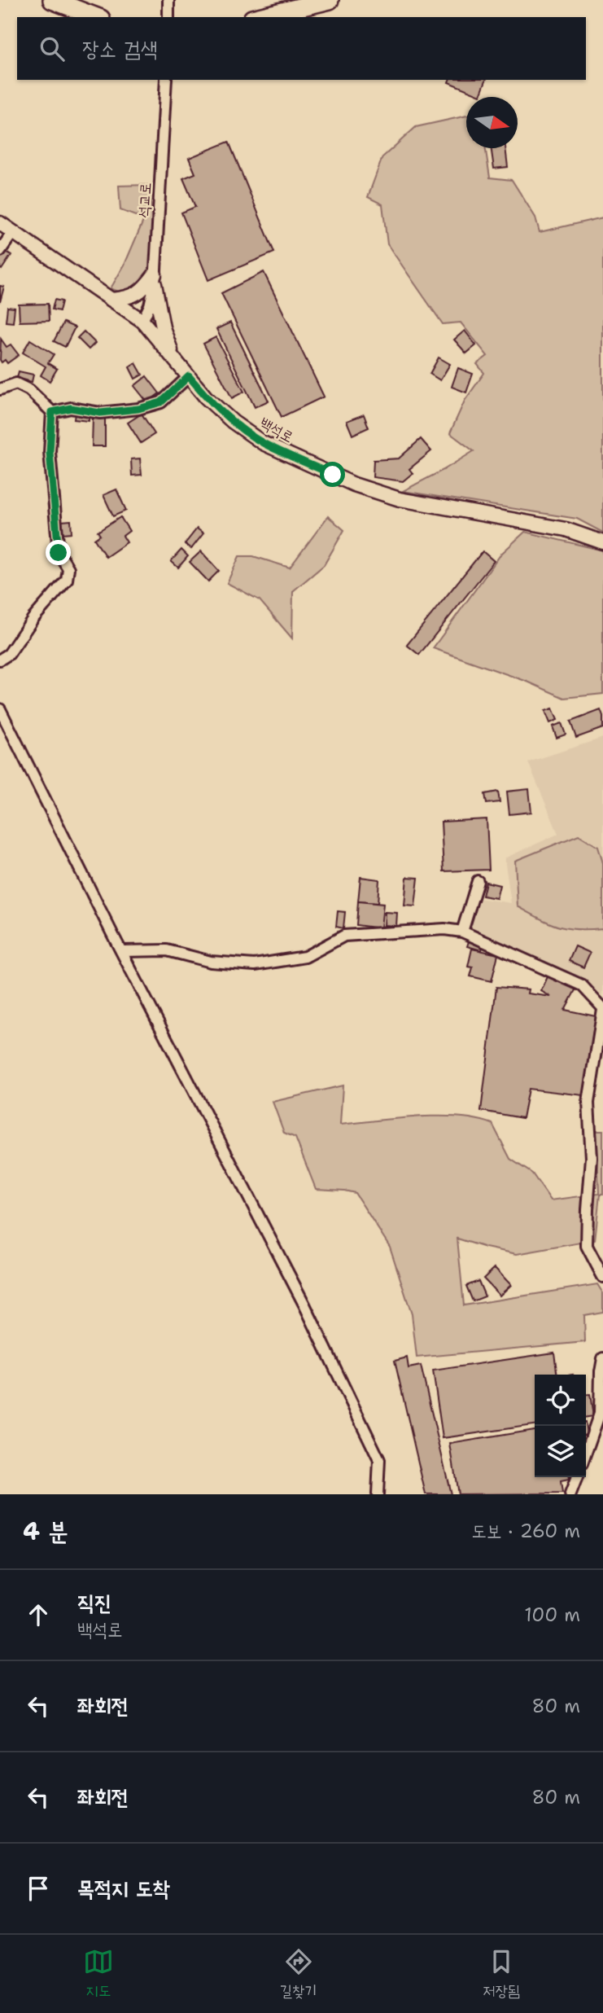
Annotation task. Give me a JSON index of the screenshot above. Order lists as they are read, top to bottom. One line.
{"streets":{"street":["석교로","백석로"]},"crossings":[["석교로","백석로"]],"north":"right","page":{"search":"장소 검색","heading":["4 분","도보 · 260 m"],"list":[["직진","백석로","100 m"],["좌회전","80 m"],["좌회전","80 m"],"목적지 도착"],"nav":["지도","길찾기","저장됨"]}}
